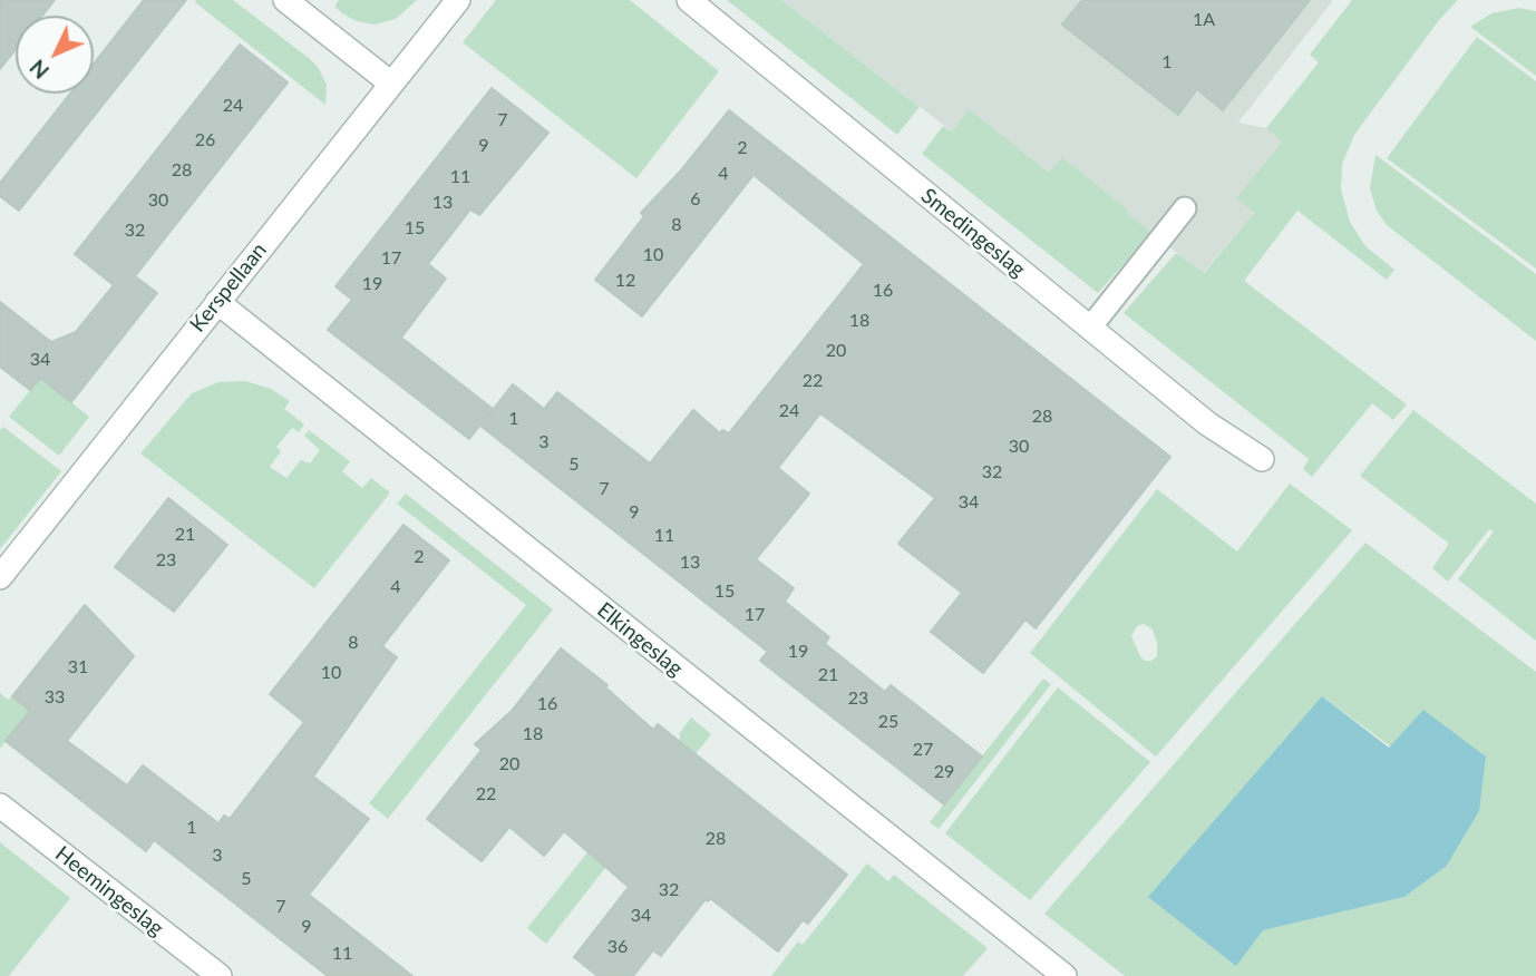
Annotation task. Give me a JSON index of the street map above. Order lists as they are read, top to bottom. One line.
{"streets":{"street":["Smedingeslag","Kerspellaan","Elkingeslag","Heemingeslag"]},"crossings":[["Kerspellaan","Elkingeslag"]],"house_numbers":["1A","1","24","7","26","9","2","28","4","11","6","30","13","8","15","32","10","17","12","19","16","18","20","34","22","24","28","1","3","30","5","32","7","34","9","21","11","2","23","13","4","15","17","8","19","31","10","21","33","23","16","25","18","27","20","29","22","1","28","3","5","32","7","34","9","36","11"],"north":"bottom left"}
